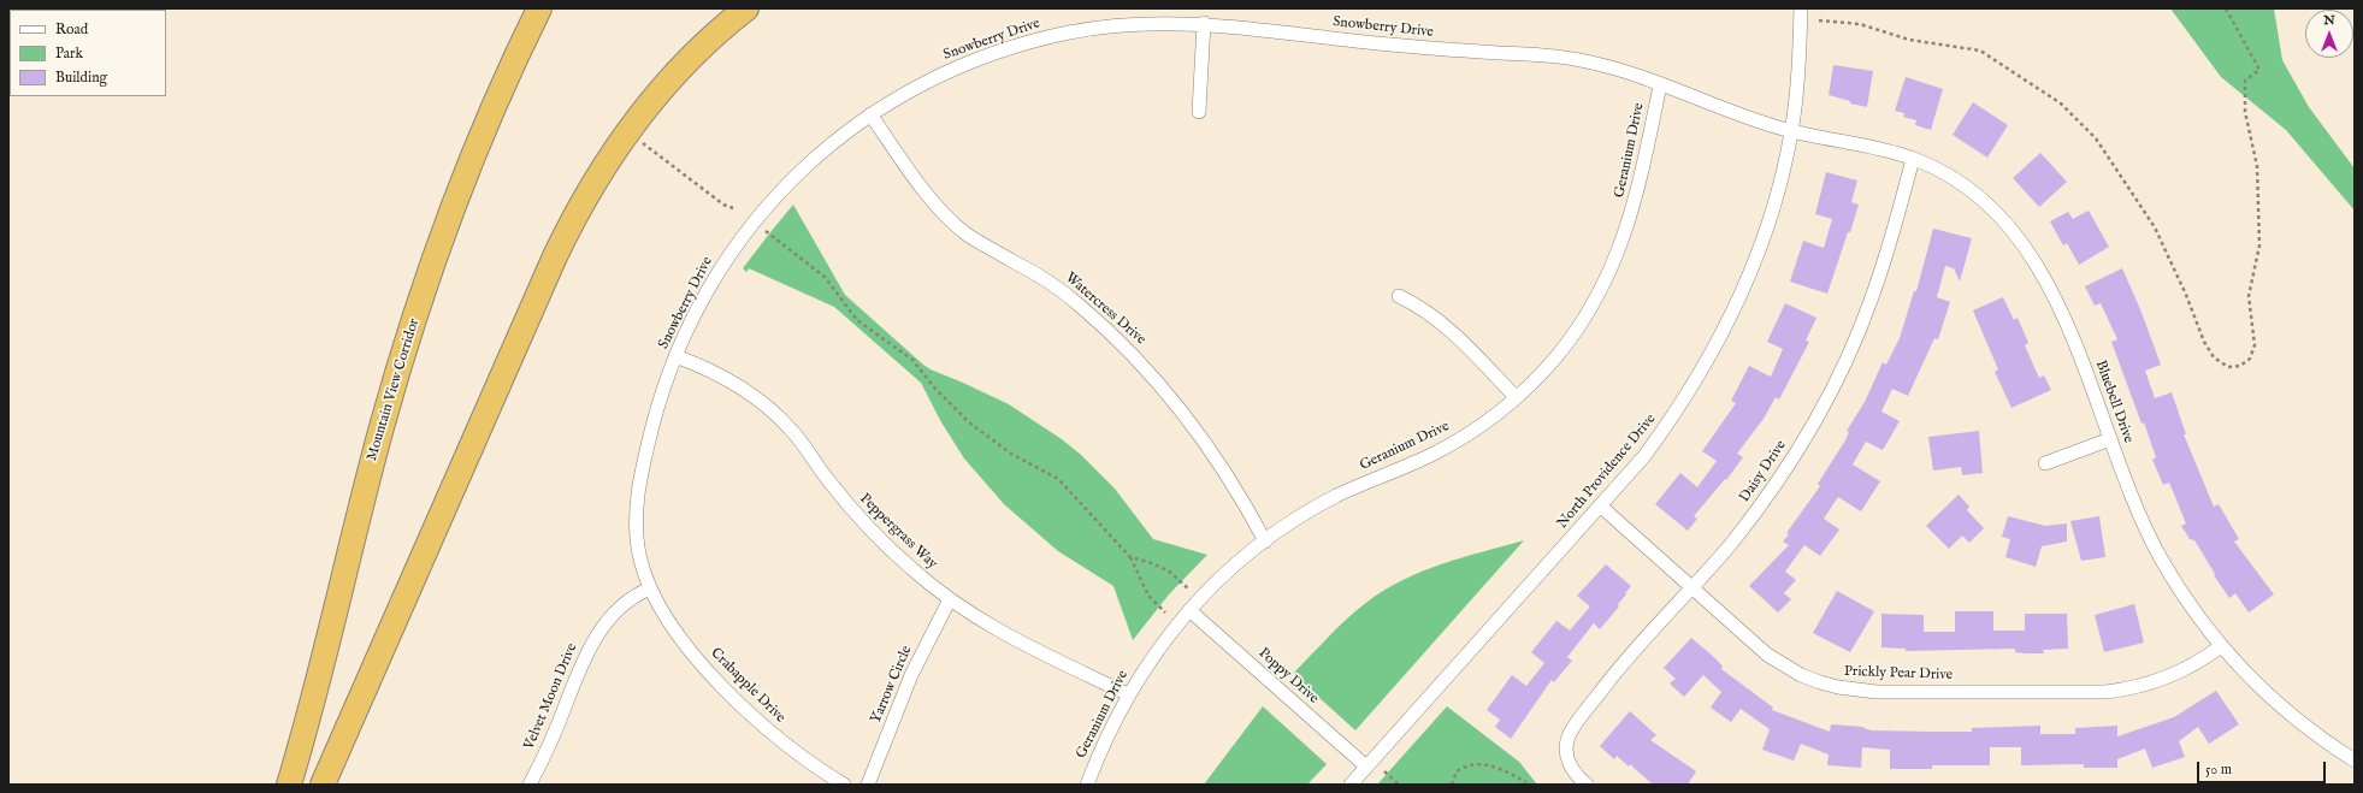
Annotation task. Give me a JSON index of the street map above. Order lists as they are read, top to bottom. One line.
{"streets":{"highway":["Mountain View Corridor"],"street":["Snowberry Drive","Geranium Drive","Watercress Drive","Bluebell Drive","North Providence Drive","Daisy Drive","Peppergrass Way","Prickly Pear Drive","Poppy Drive","Yarrow Circle","Crabapple Drive","Velvet Moon Drive"]},"crossings":[["Snowberry Drive","Geranium Drive"],["Snowberry Drive","Watercress Drive"],["Snowberry Drive","Bluebell Drive"],["Snowberry Drive","North Providence Drive"],["Snowberry Drive","Peppergrass Way"],["Snowberry Drive","Crabapple Drive"],["Snowberry Drive","Velvet Moon Drive"],["Geranium Drive","Watercress Drive"],["Geranium Drive","Peppergrass Way"],["Geranium Drive","Poppy Drive"],["Bluebell Drive","North Providence Drive"],["Bluebell Drive","Daisy Drive"],["Bluebell Drive","Prickly Pear Drive"],["North Providence Drive","Prickly Pear Drive"],["North Providence Drive","Poppy Drive"],["Daisy Drive","Prickly Pear Drive"],["Peppergrass Way","Yarrow Circle"],["Crabapple Drive","Velvet Moon Drive"]],"legend":["Road","Park","Building"],"scale_bar":"50 m","north":"top"}
